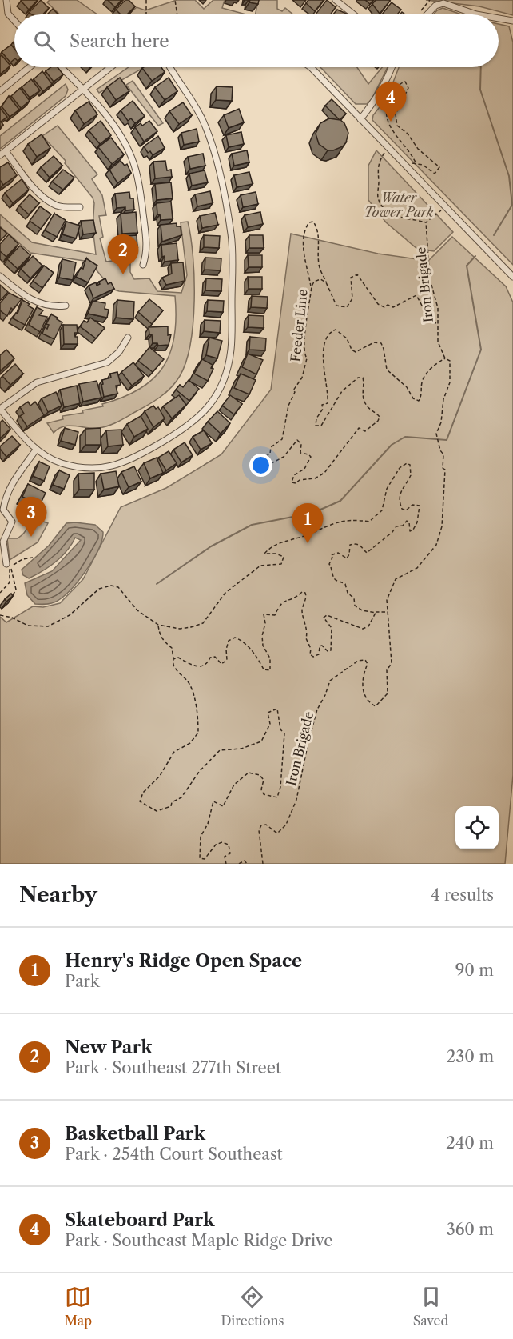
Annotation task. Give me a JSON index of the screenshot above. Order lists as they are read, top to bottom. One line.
{"streets":{"path":["Iron Brigade","Feeder Line"]},"crossings":[["Iron Brigade","Feeder Line"]],"parks":["Water Tower Park"],"page":{"search":"Search here","pins":["4","2","3","1"],"heading":["Nearby","4 results"],"list":[{"mark":"1","name":"Henry's Ridge Open Space","note":"Park","value":"90 m"},{"mark":"2","name":"New Park","note":"Park · Southeast 277th Street","value":"230 m"},{"mark":"3","name":"Basketball Park","note":"Park · 254th Court Southeast","value":"240 m"},{"mark":"4","name":"Skateboard Park","note":"Park · Southeast Maple Ridge Drive","value":"360 m"}],"nav":["Map","Directions","Saved"]}}
